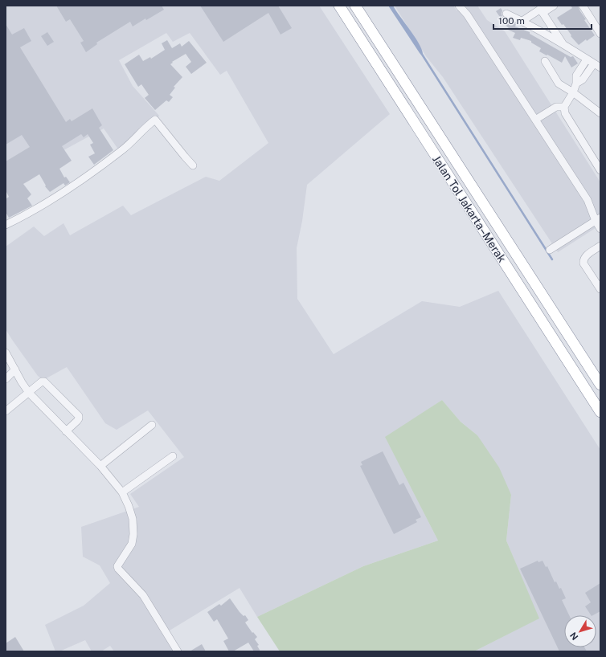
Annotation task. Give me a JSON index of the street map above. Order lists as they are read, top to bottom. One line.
{"streets":{"highway":["Jalan Tol Jakarta–Merak"]},"scale_bar":"100 m","north":"bottom left"}
